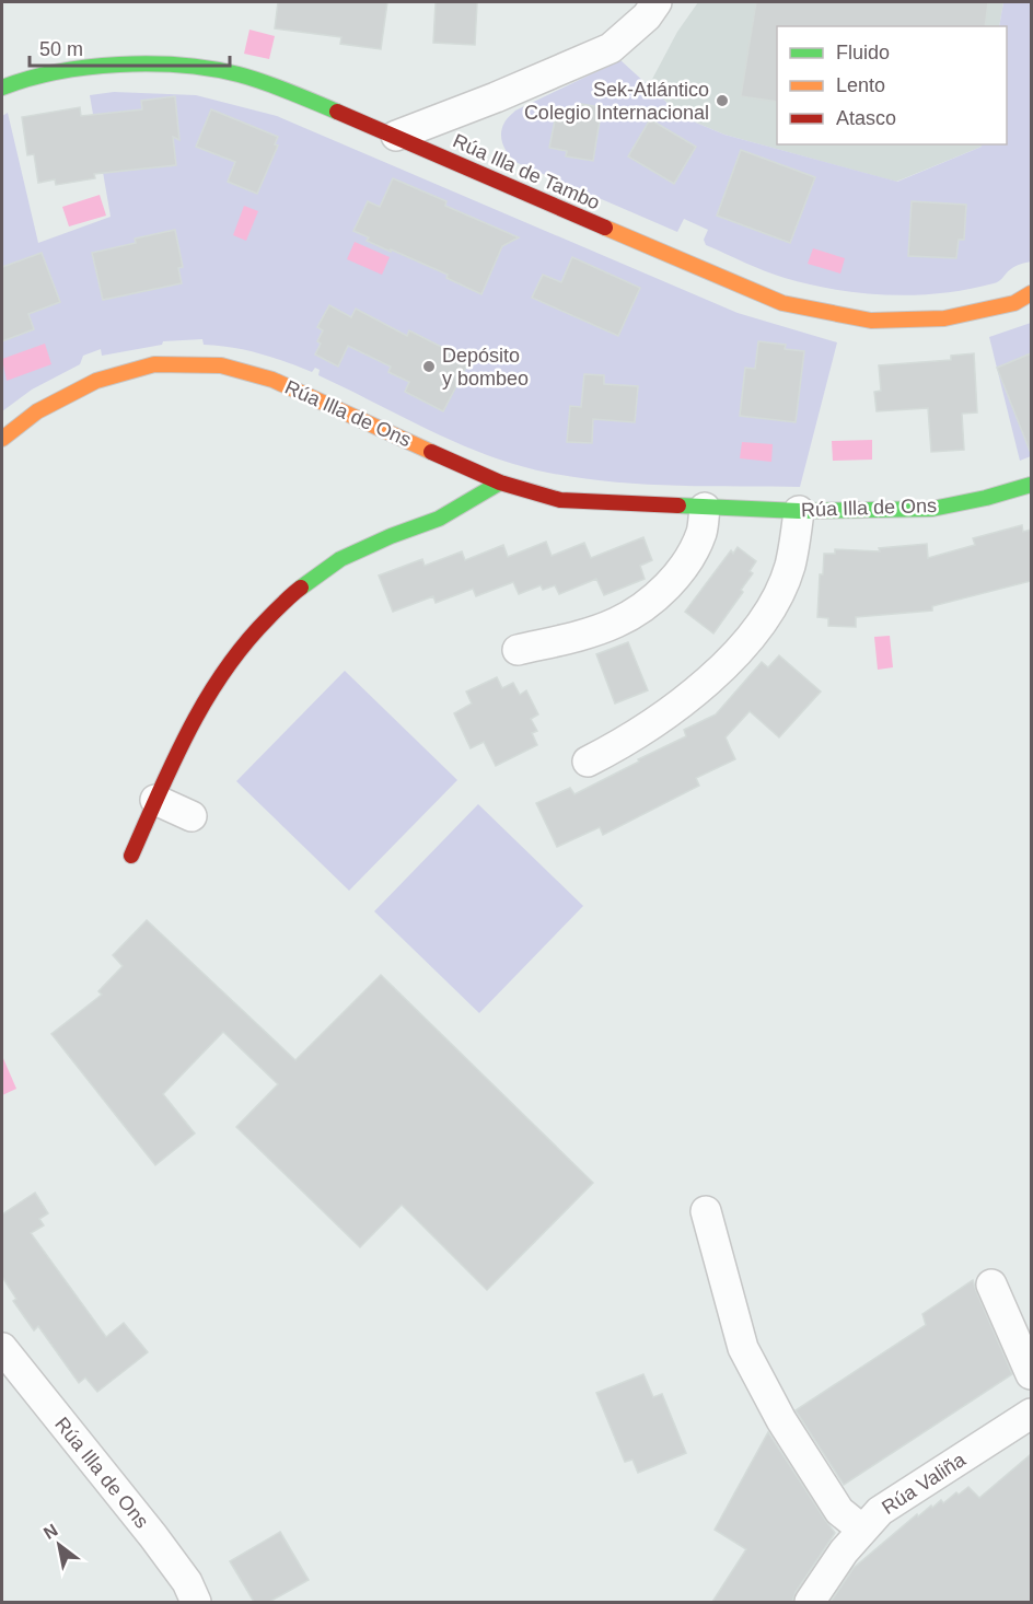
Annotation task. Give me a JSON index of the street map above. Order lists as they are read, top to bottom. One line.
{"streets":{"street":["Rúa Illa de Tambo","Rúa Illa de Ons","Rúa Valiña"]},"places":["Sek-Atlántico Colegio Internacional","Depósito y bombeo"],"legend":["Fluido","Lento","Atasco"],"scale_bar":"50 m","north":"top left"}
